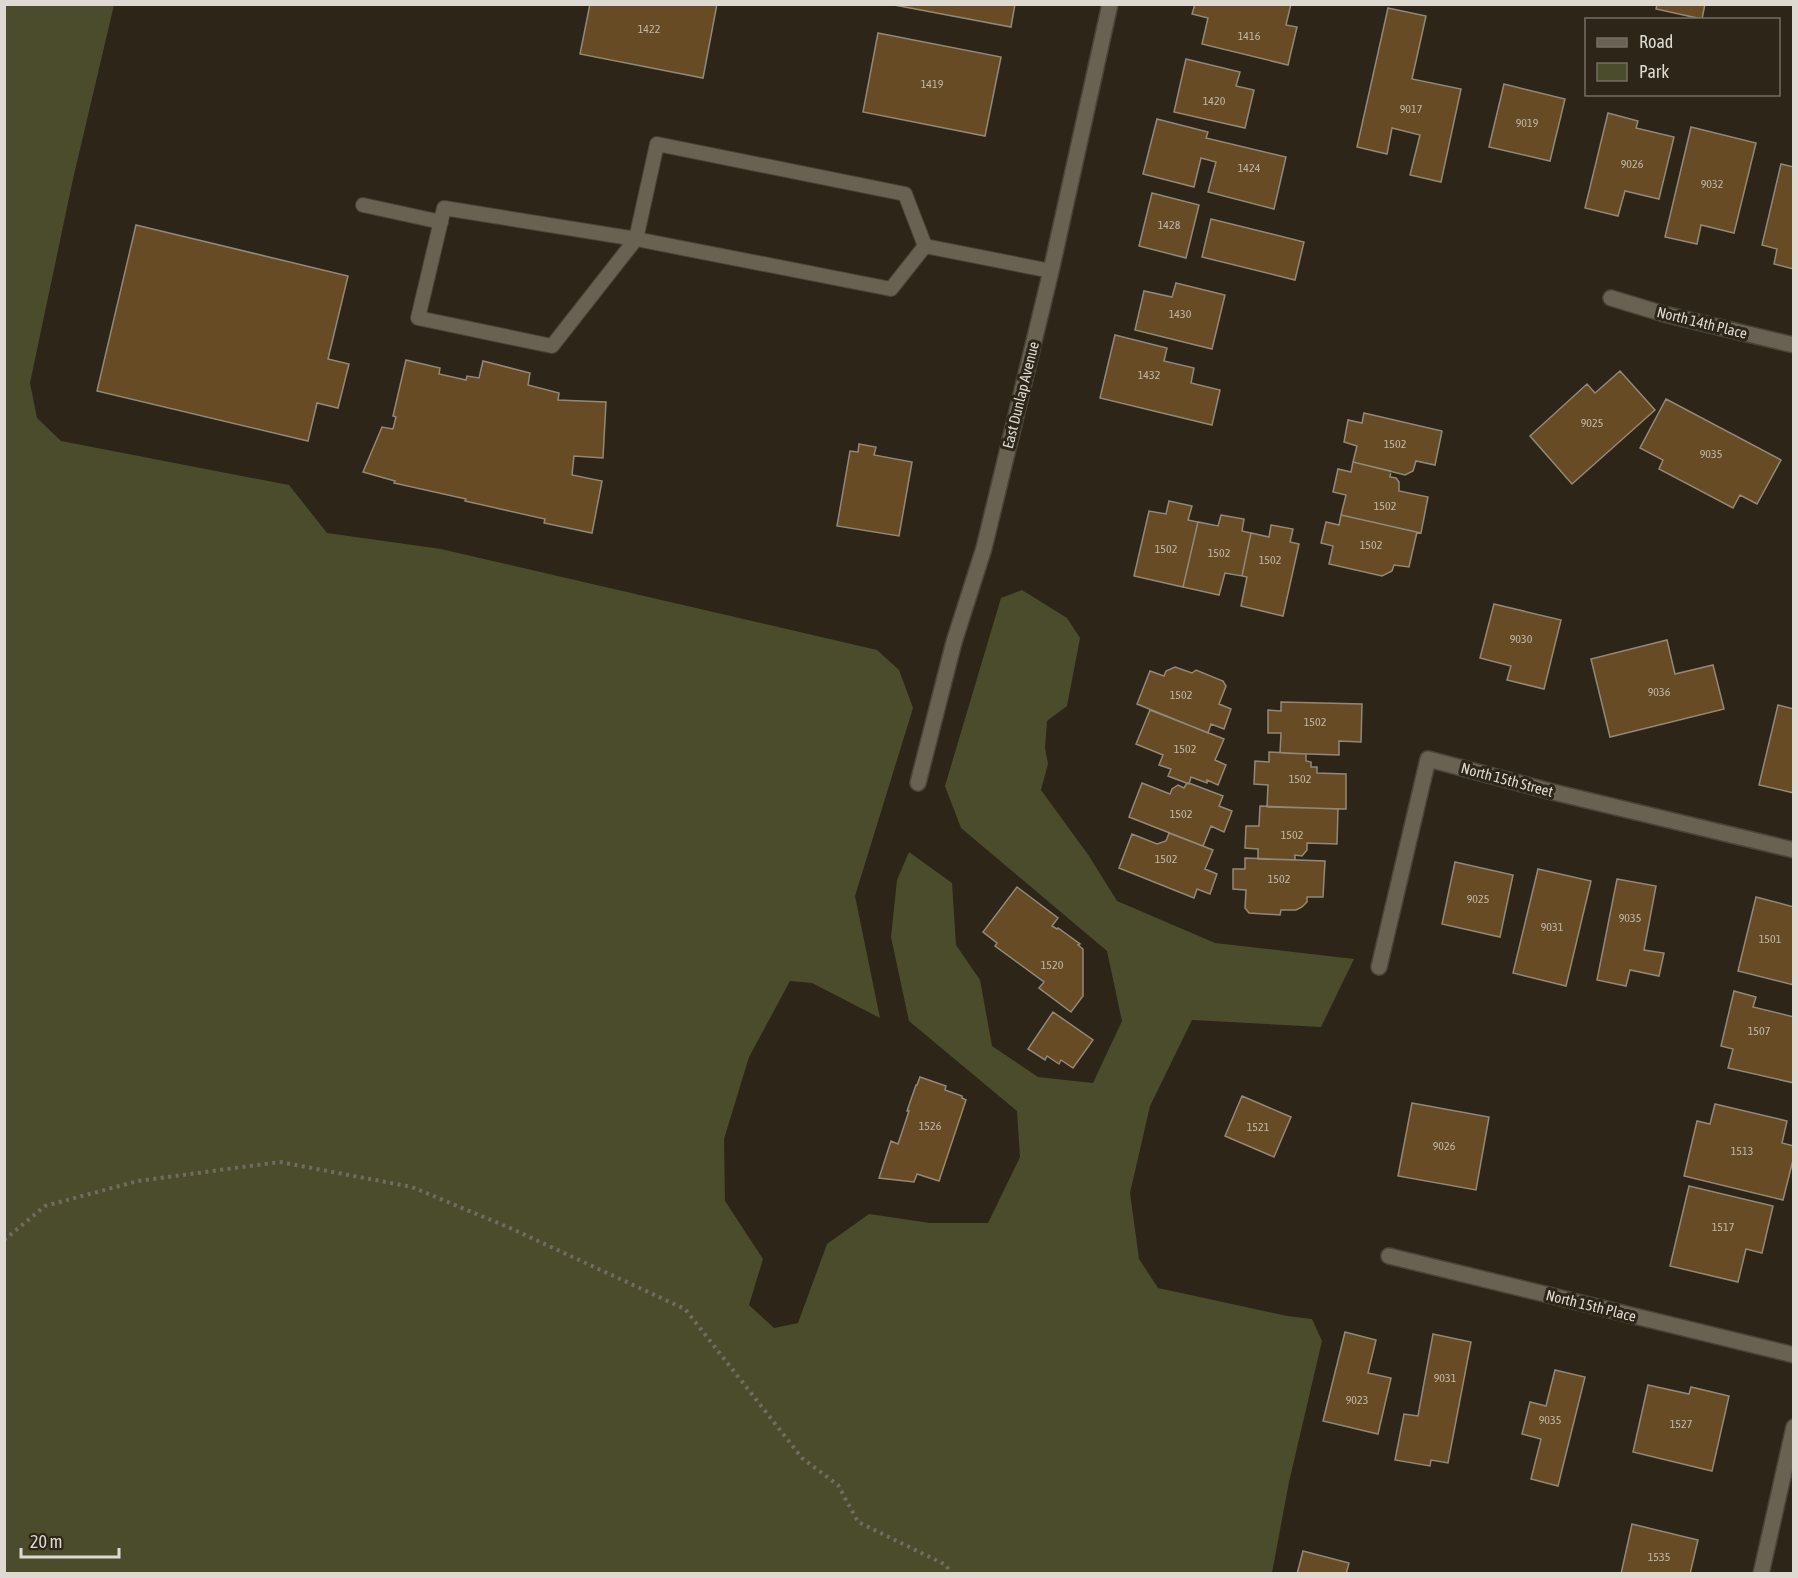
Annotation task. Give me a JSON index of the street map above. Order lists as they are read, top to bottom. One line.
{"streets":{"street":["North 14th Place","East Dunlap Avenue","North 15th Street","North 15th Place"]},"house_numbers":["1422","1416","1419","1420","9017","9019","9026","1424","9032","1428","1430","1432","9025","1502","9035","1502","1502","1502","1502","1502","9030","9036","1502","1502","1502","1502","1502","1502","1502","1502","9025","9035","9031","1501","1520","1507","1526","1521","9026","1513","1517","9031","9023","9035","1527","1535"],"legend":["Road","Park"],"scale_bar":"20 m"}
